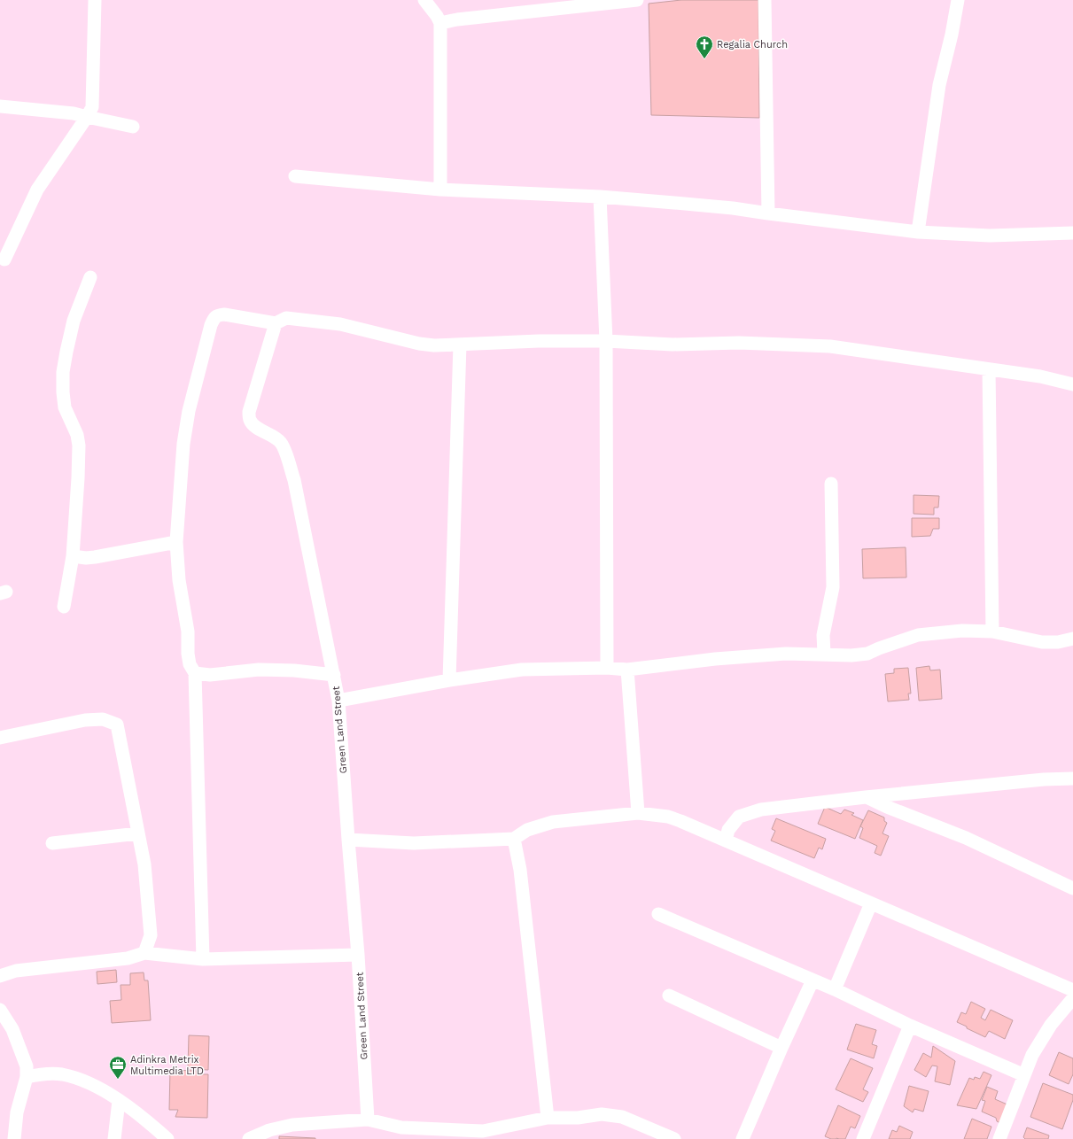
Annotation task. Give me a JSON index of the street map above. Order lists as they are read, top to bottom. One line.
{"streets":{"street":["Green Land Street"]},"places":{"church":["Regalia Church"],"office":["Adinkra Metrix Multimedia LTD"]}}
